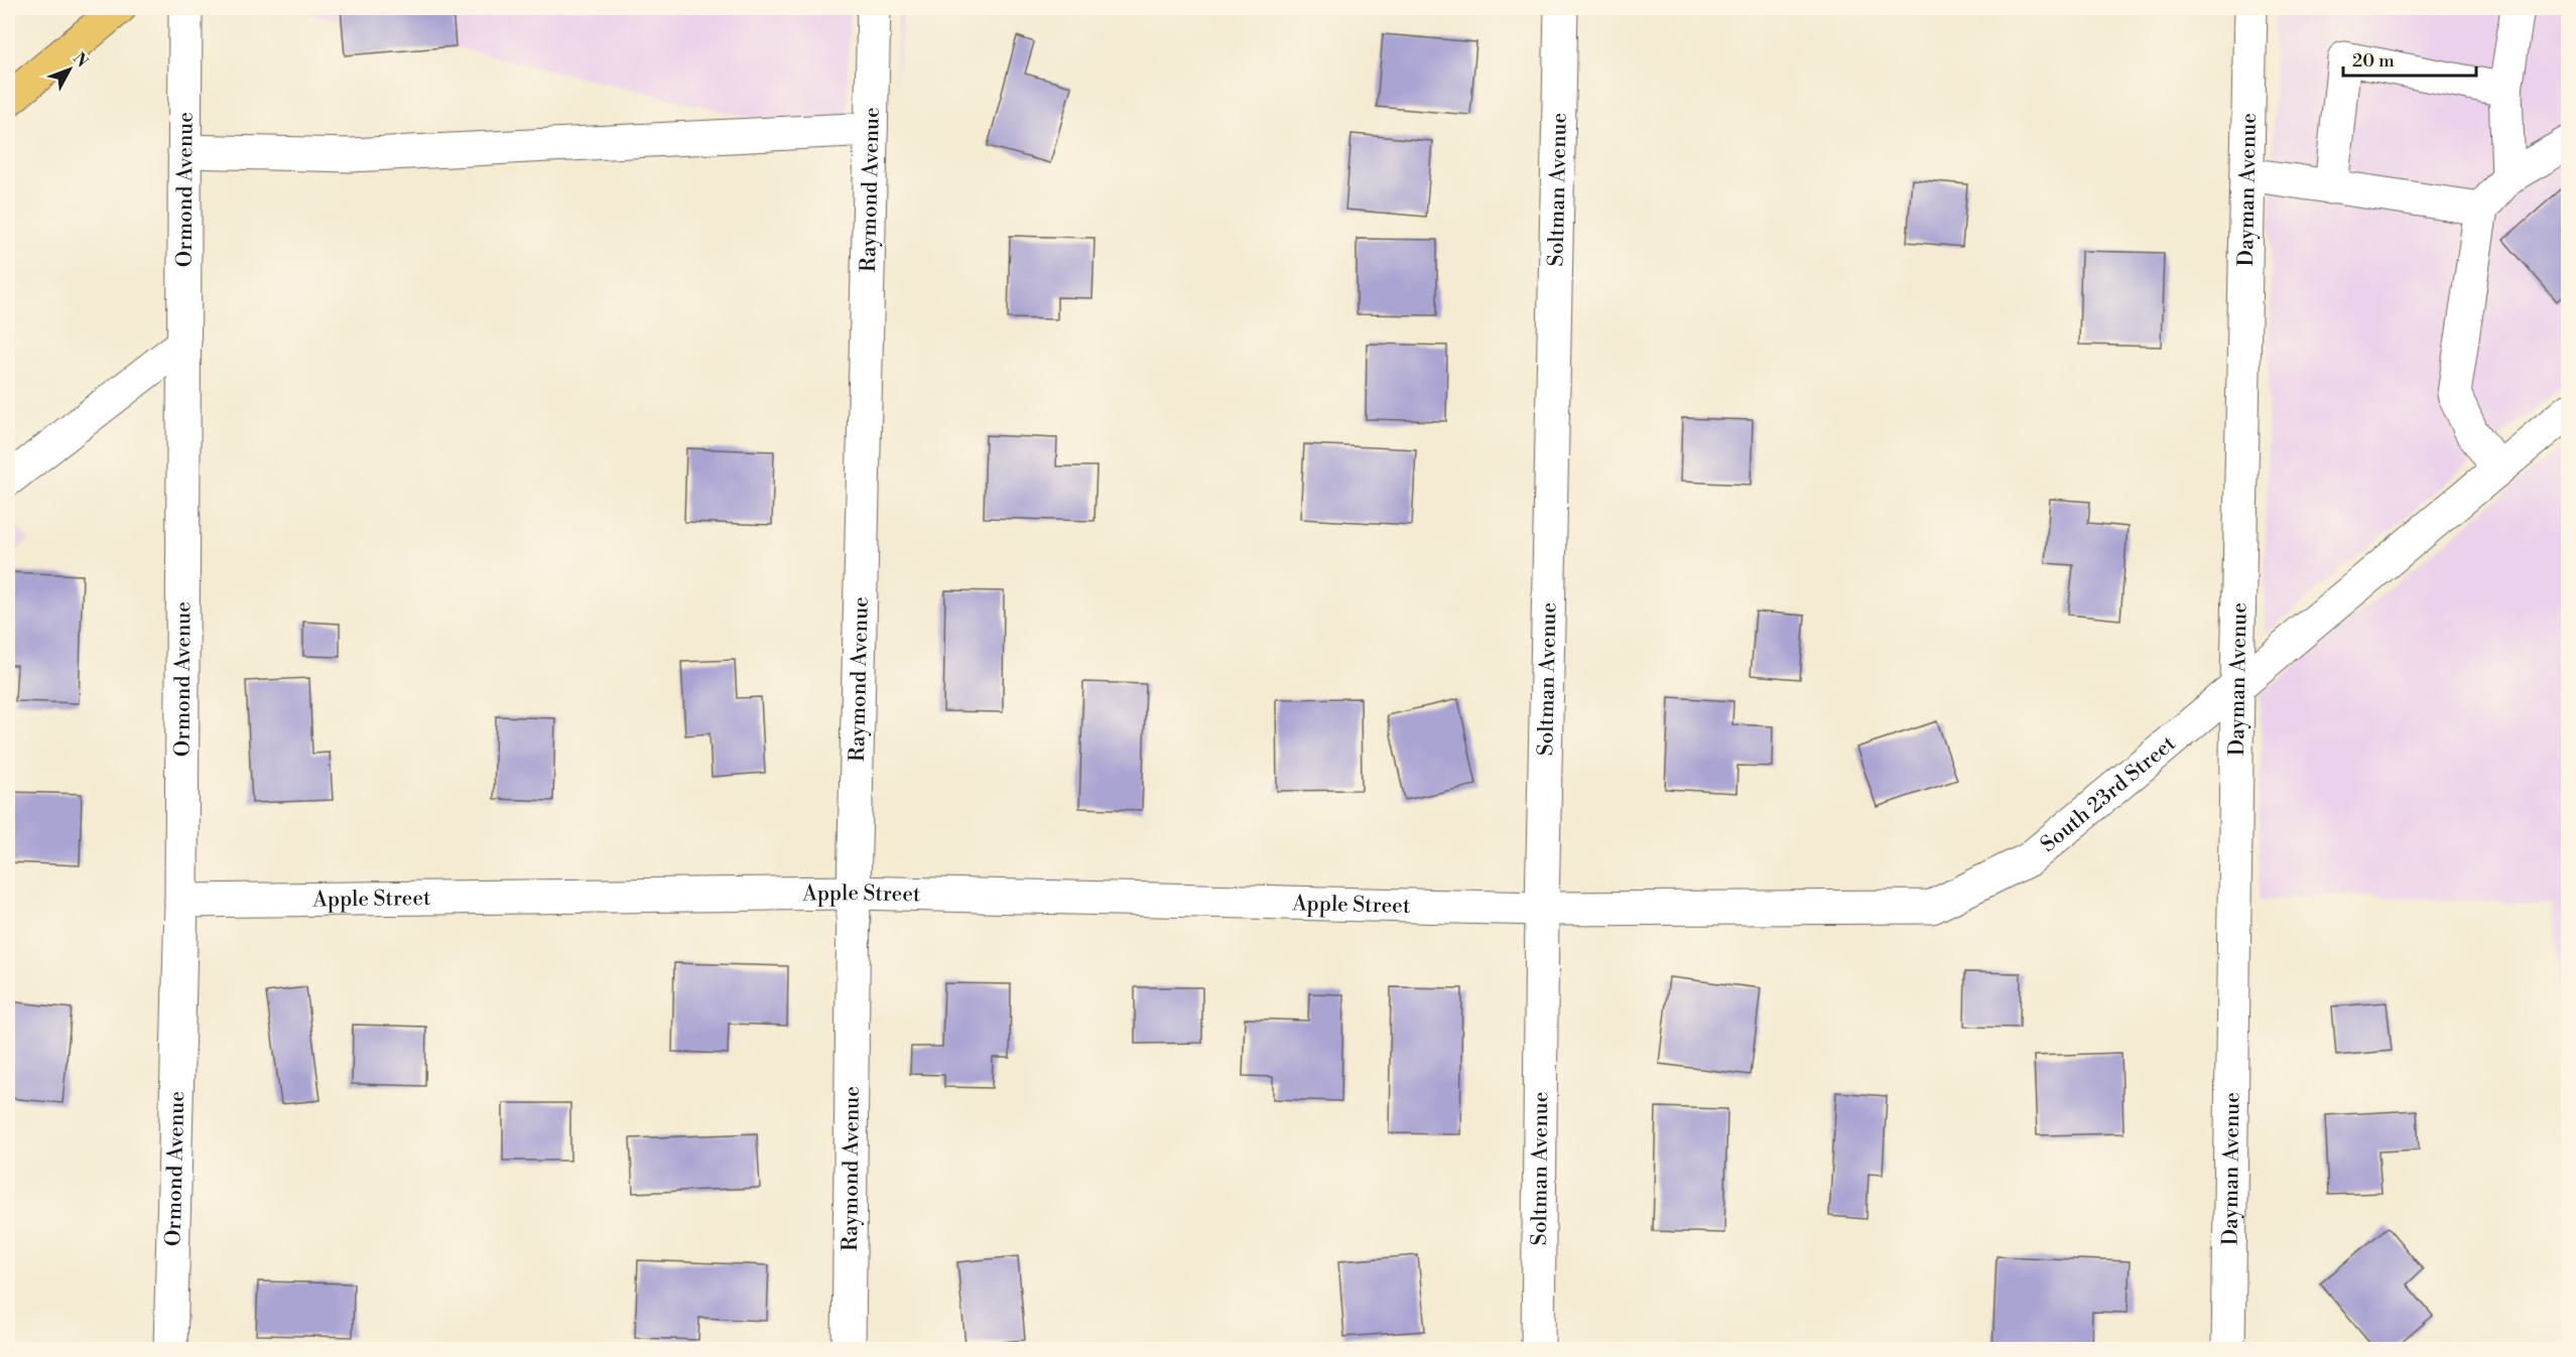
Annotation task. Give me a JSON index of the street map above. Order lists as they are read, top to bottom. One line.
{"streets":{"street":["Ormond Avenue","Raymond Avenue","Soltman Avenue","Dayman Avenue","South 23rd Street","Apple Street"]},"crossings":[["Ormond Avenue","Apple Street"],["Raymond Avenue","Apple Street"],["Soltman Avenue","South 23rd Street"],["Soltman Avenue","Apple Street"],["Dayman Avenue","South 23rd Street"],["South 23rd Street","Apple Street"]],"scale_bar":"20 m","north":"top right"}
